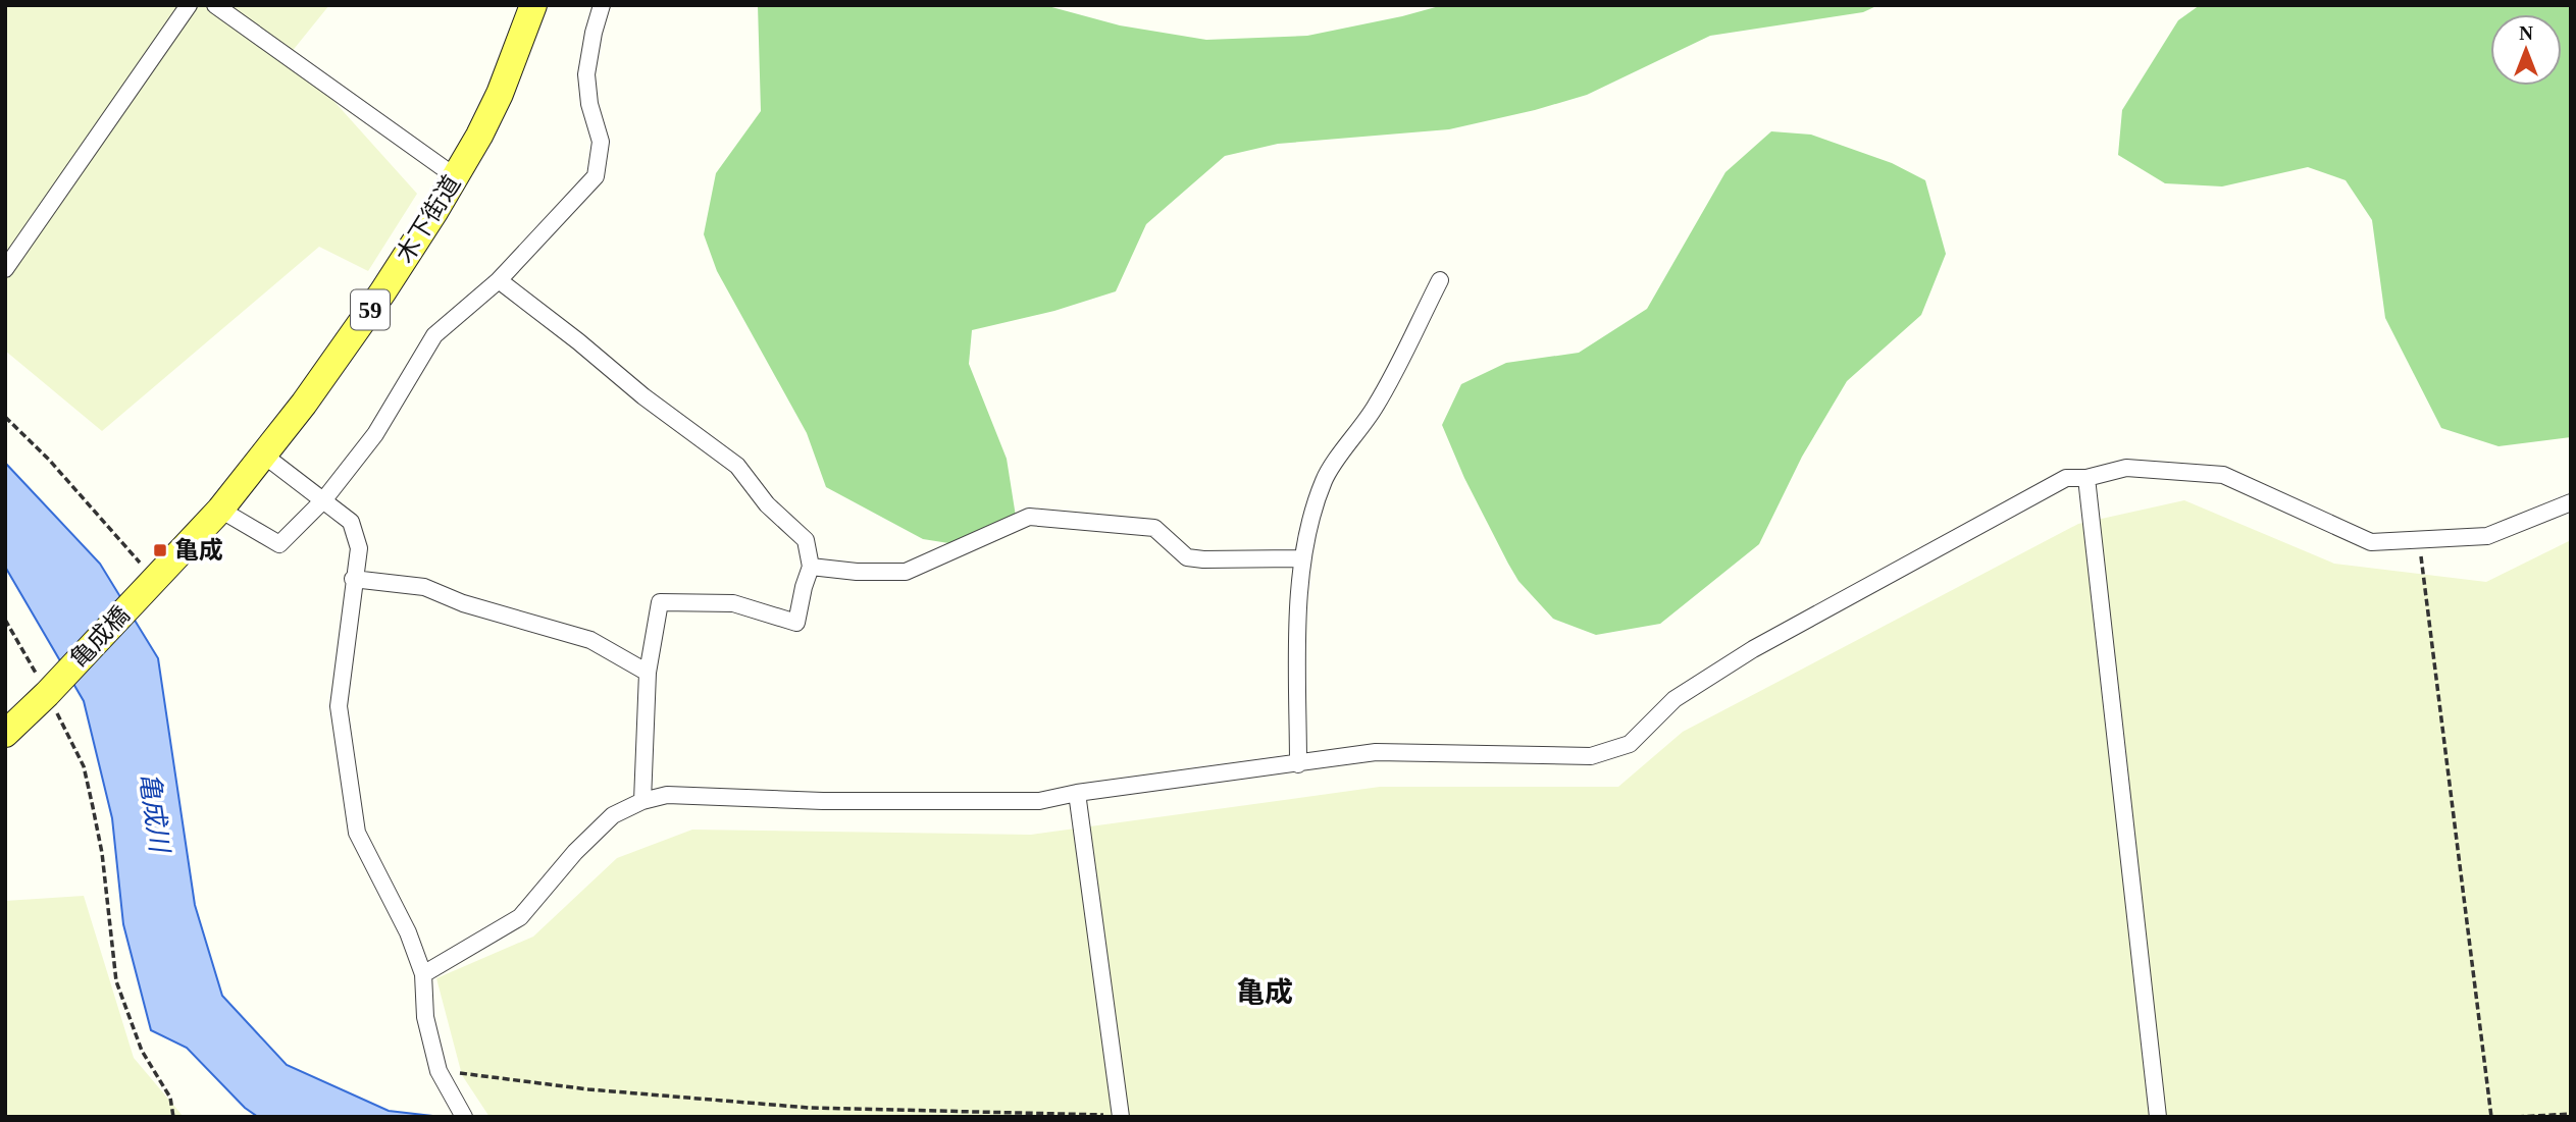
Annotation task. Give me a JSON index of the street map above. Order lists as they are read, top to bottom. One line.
{"streets":{"main road":["木下街道","59","亀成橋"]},"crossings":[["木下街道","亀成橋"],["59","亀成橋"]],"districts":["亀成"],"water":["亀成川"],"places":{"transit":["亀成"]},"north":"top"}
